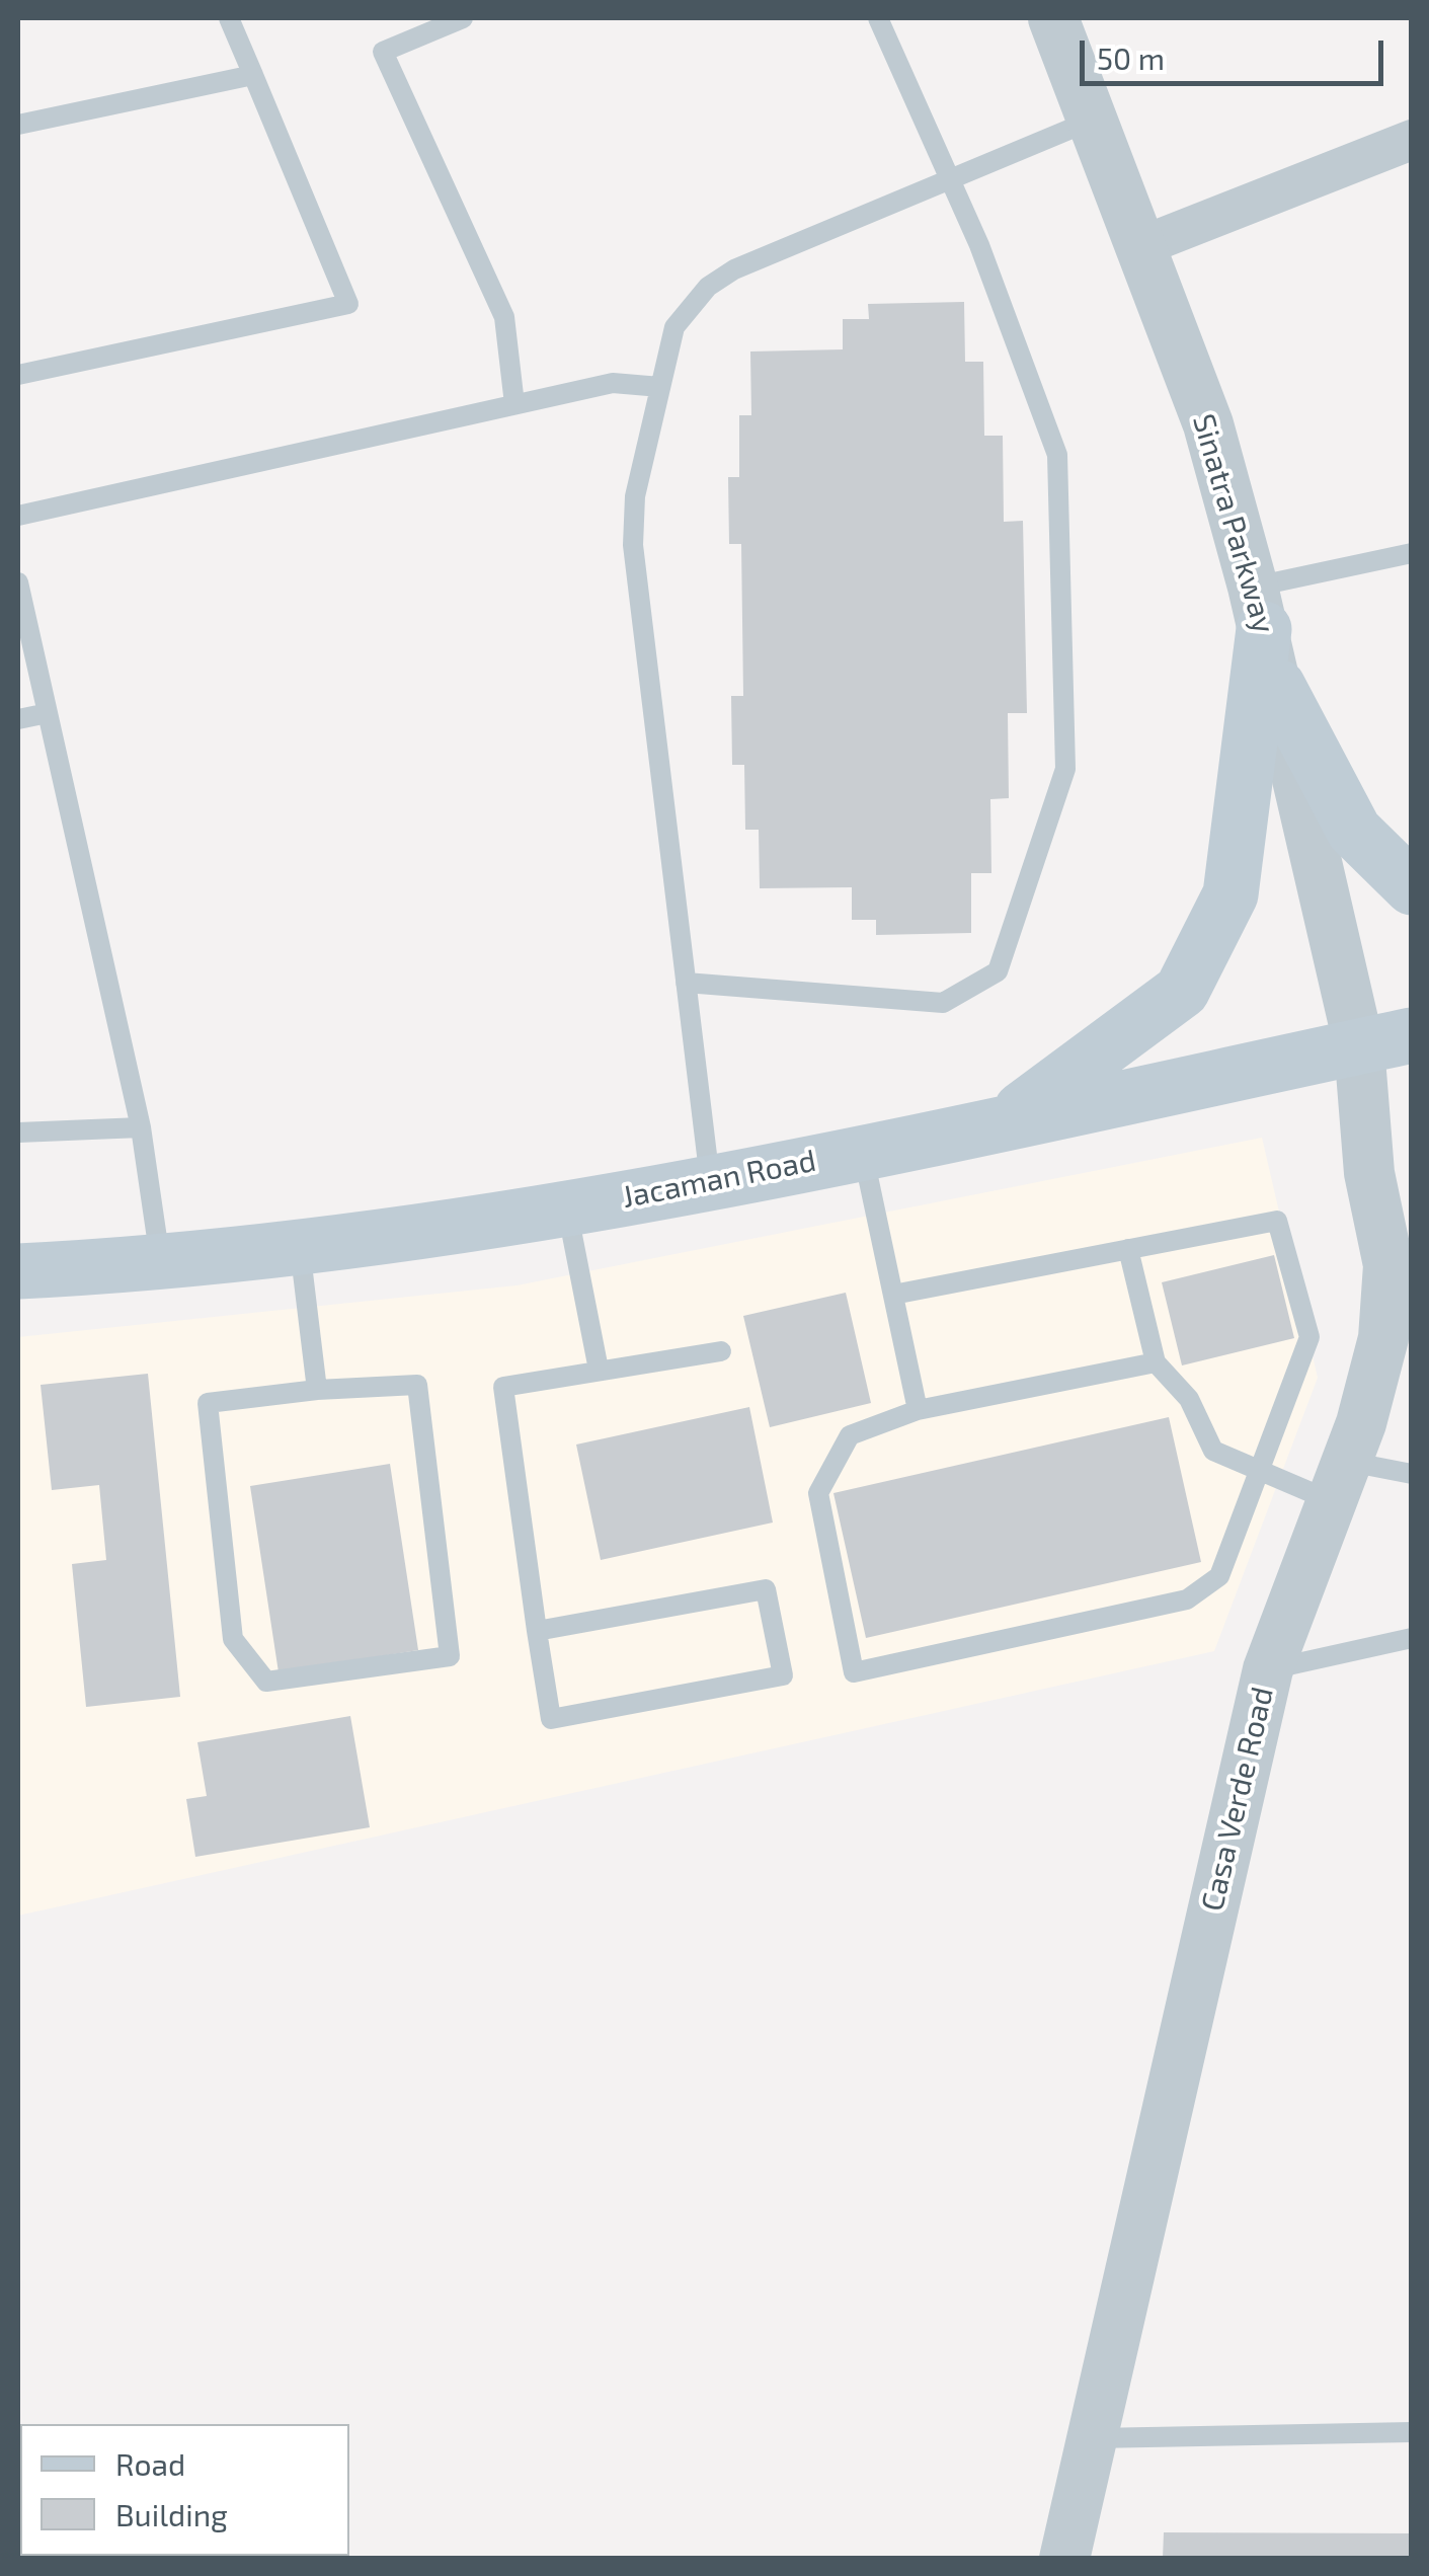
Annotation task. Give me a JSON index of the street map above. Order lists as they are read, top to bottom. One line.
{"streets":{"main road":["Jacaman Road"],"street":["Sinatra Parkway","Casa Verde Road"]},"crossings":[["Sinatra Parkway","Jacaman Road"],["Sinatra Parkway","Casa Verde Road"],["Jacaman Road","Casa Verde Road"]],"legend":["Road","Building"],"scale_bar":"50 m"}
